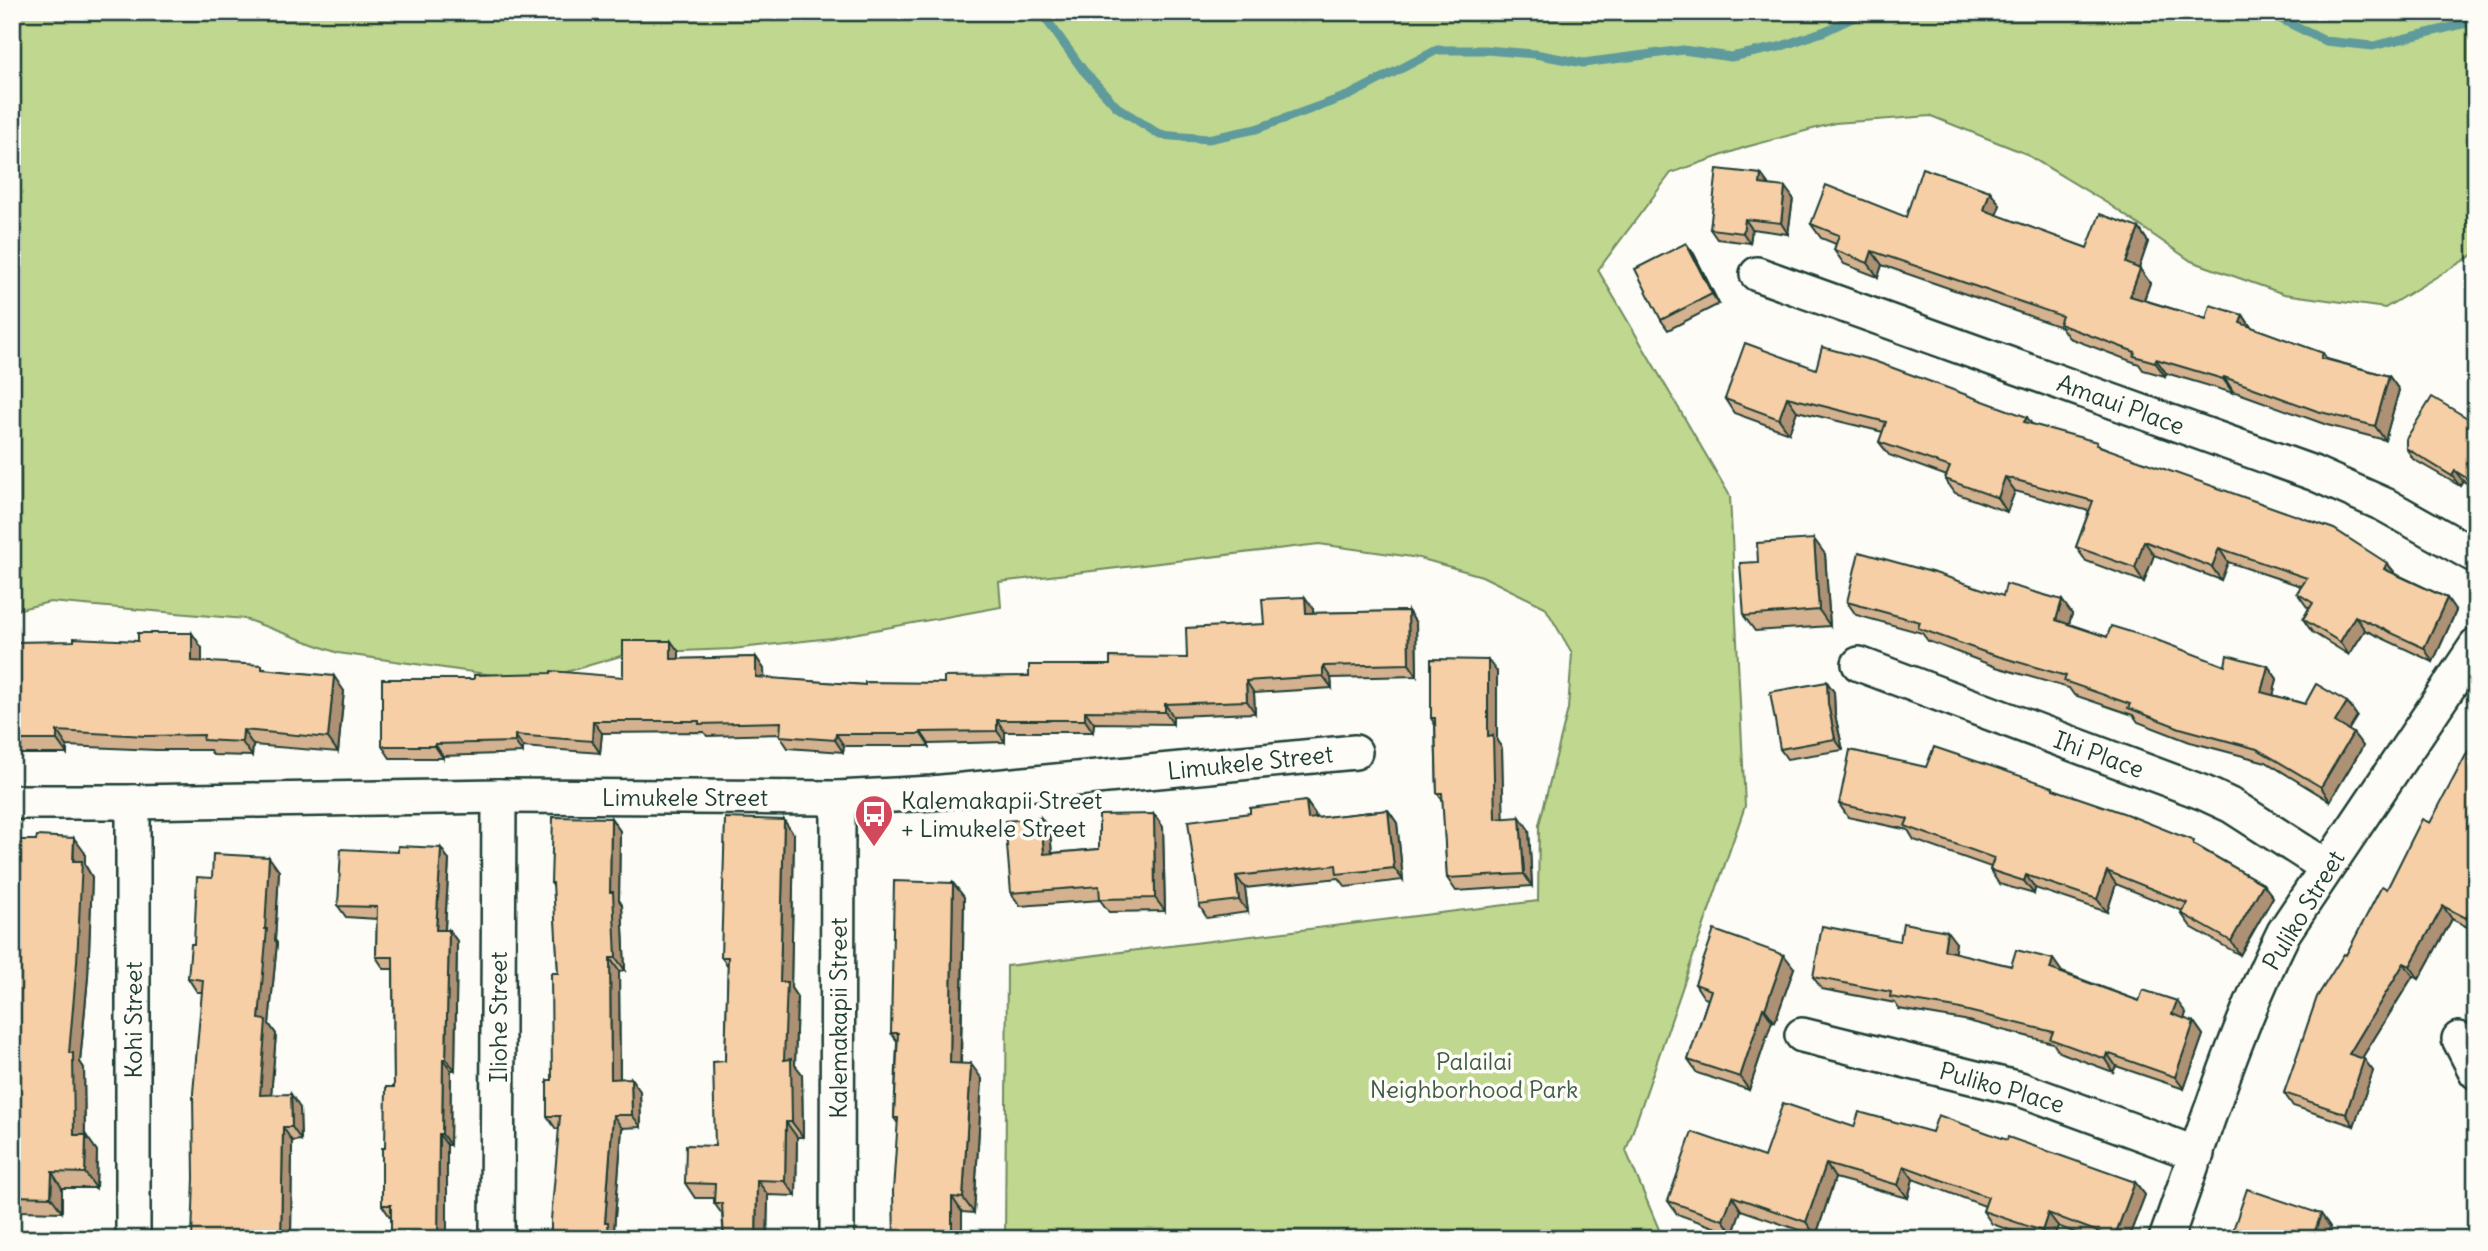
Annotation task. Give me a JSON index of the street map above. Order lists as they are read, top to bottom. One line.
{"streets":{"street":["Amaui Place","Ihi Place","Limukele Street","Puliko Street","Iliohe Street","Kalemakapii Street","Kohi Street","Puliko Place"]},"crossings":[["Ihi Place","Puliko Street"],["Limukele Street","Iliohe Street"],["Limukele Street","Kalemakapii Street"],["Limukele Street","Kohi Street"],["Puliko Street","Puliko Place"]],"parks":["Palailai Neighborhood Park"],"places":{"bus stop":["Kalemakapii Street + Limukele Street"]}}
